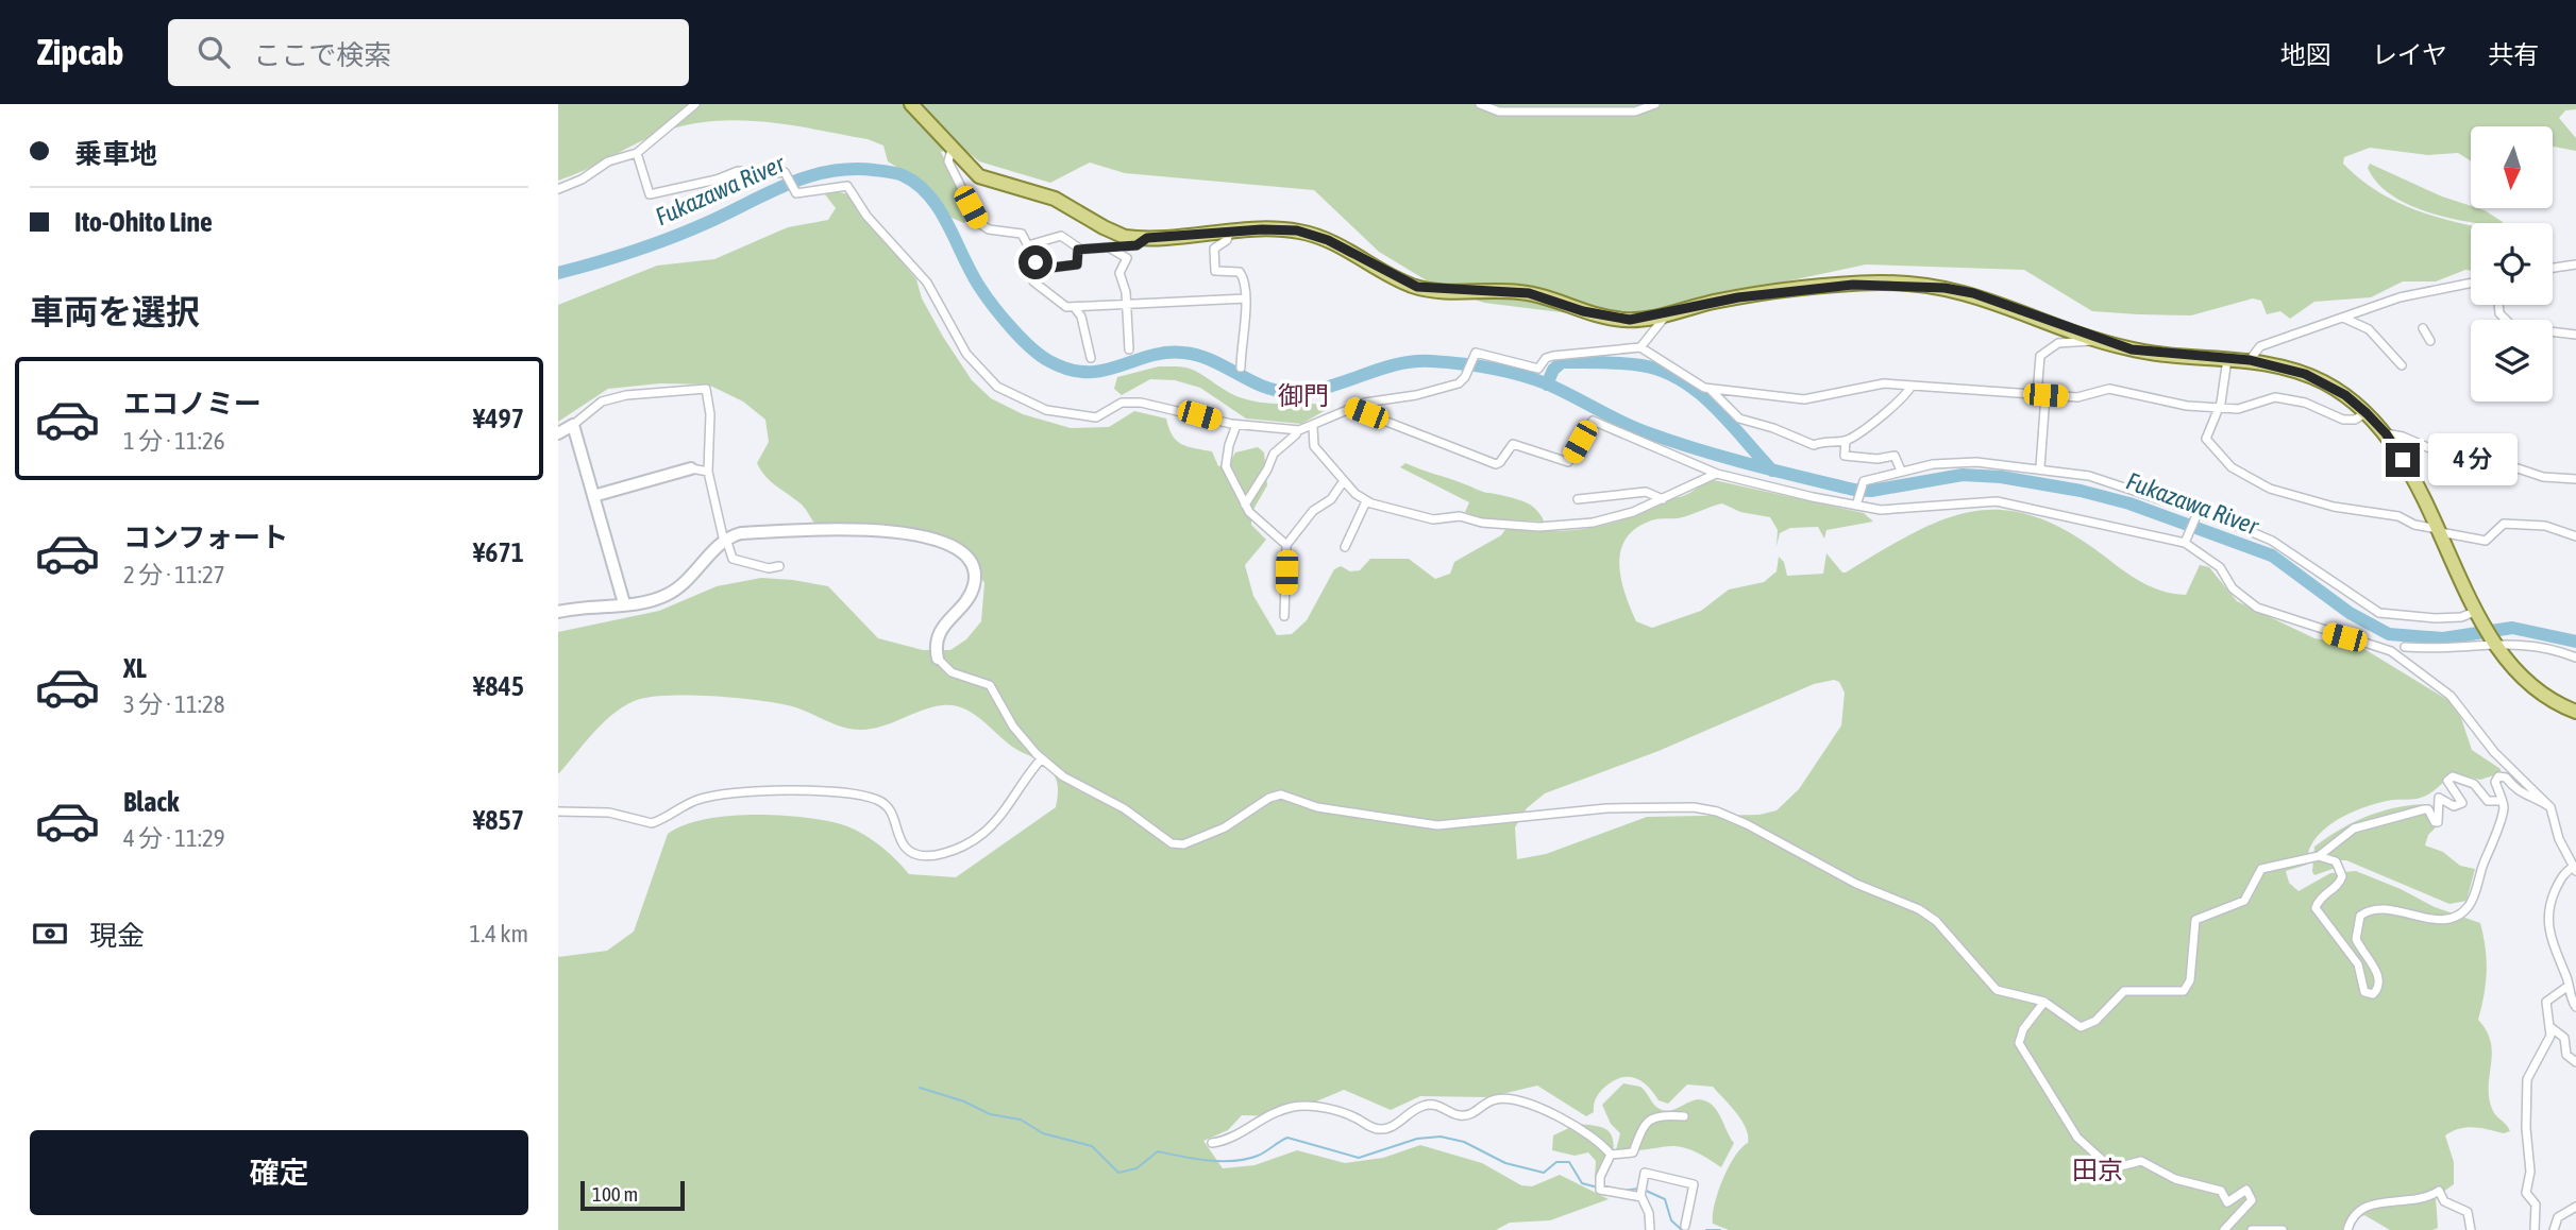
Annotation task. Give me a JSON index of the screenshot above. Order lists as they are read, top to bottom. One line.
{"districts":["御門","田京"],"water":["Fukazawa River"],"scale_bar":"100 m","north":"bottom","page":{"header":"Zipcab","search":"ここで検索","nav":["地図","レイヤ","共有"],"banner":["乗車地","Ito-Ohito Line"],"heading":"車両を選択","list":[{"name":"エコノミー","note":"1 分 · 11:26","value":"¥497"},{"name":"コンフォート","note":"2 分 · 11:27","value":"¥671"},{"name":"XL","note":"3 分 · 11:28","value":"¥845"},{"name":"Black","note":"4 分 · 11:29","value":"¥857"}],"bubble":"4 分","pay":["現金","1.4 km"],"buttons":"確定","scale":"100 m"}}
